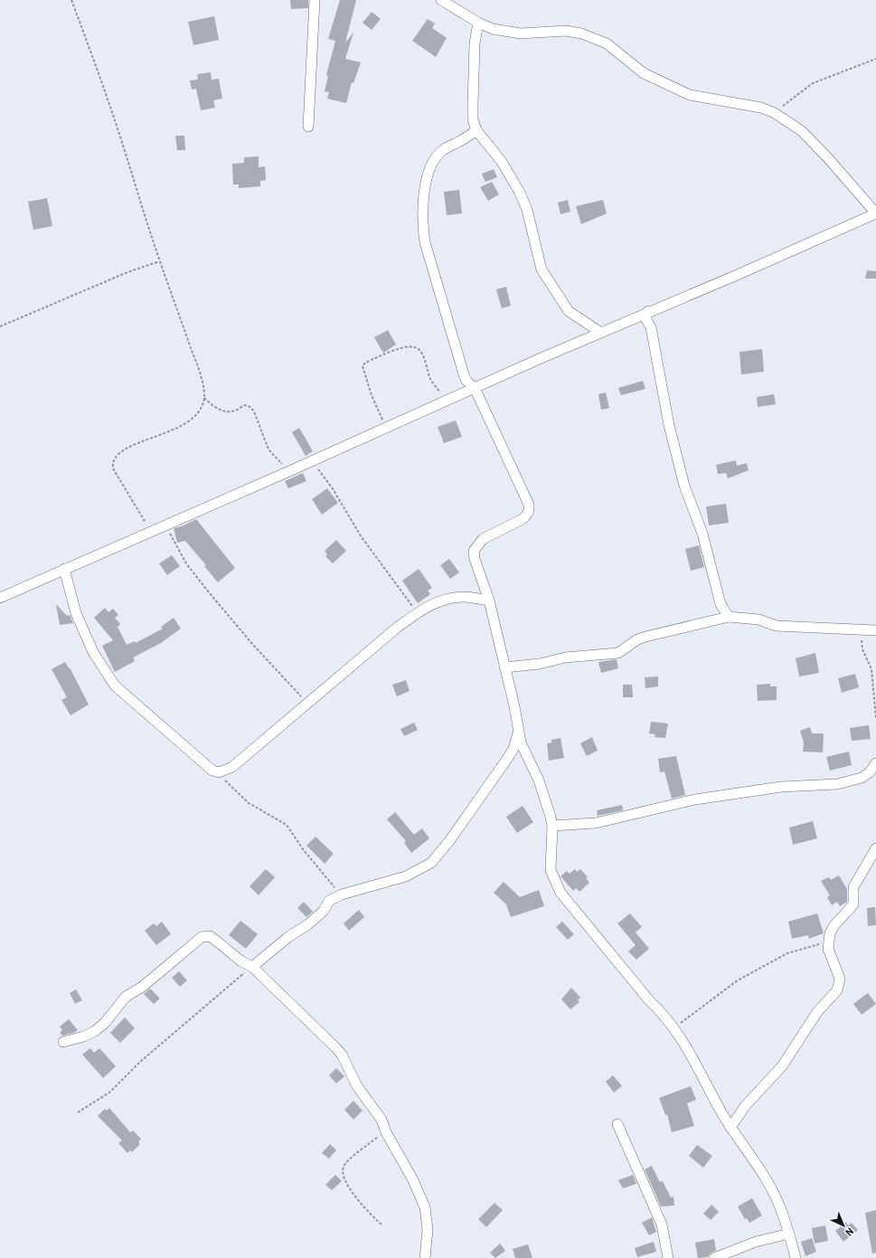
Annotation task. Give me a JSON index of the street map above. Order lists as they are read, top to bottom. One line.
{"north":"bottom right"}
